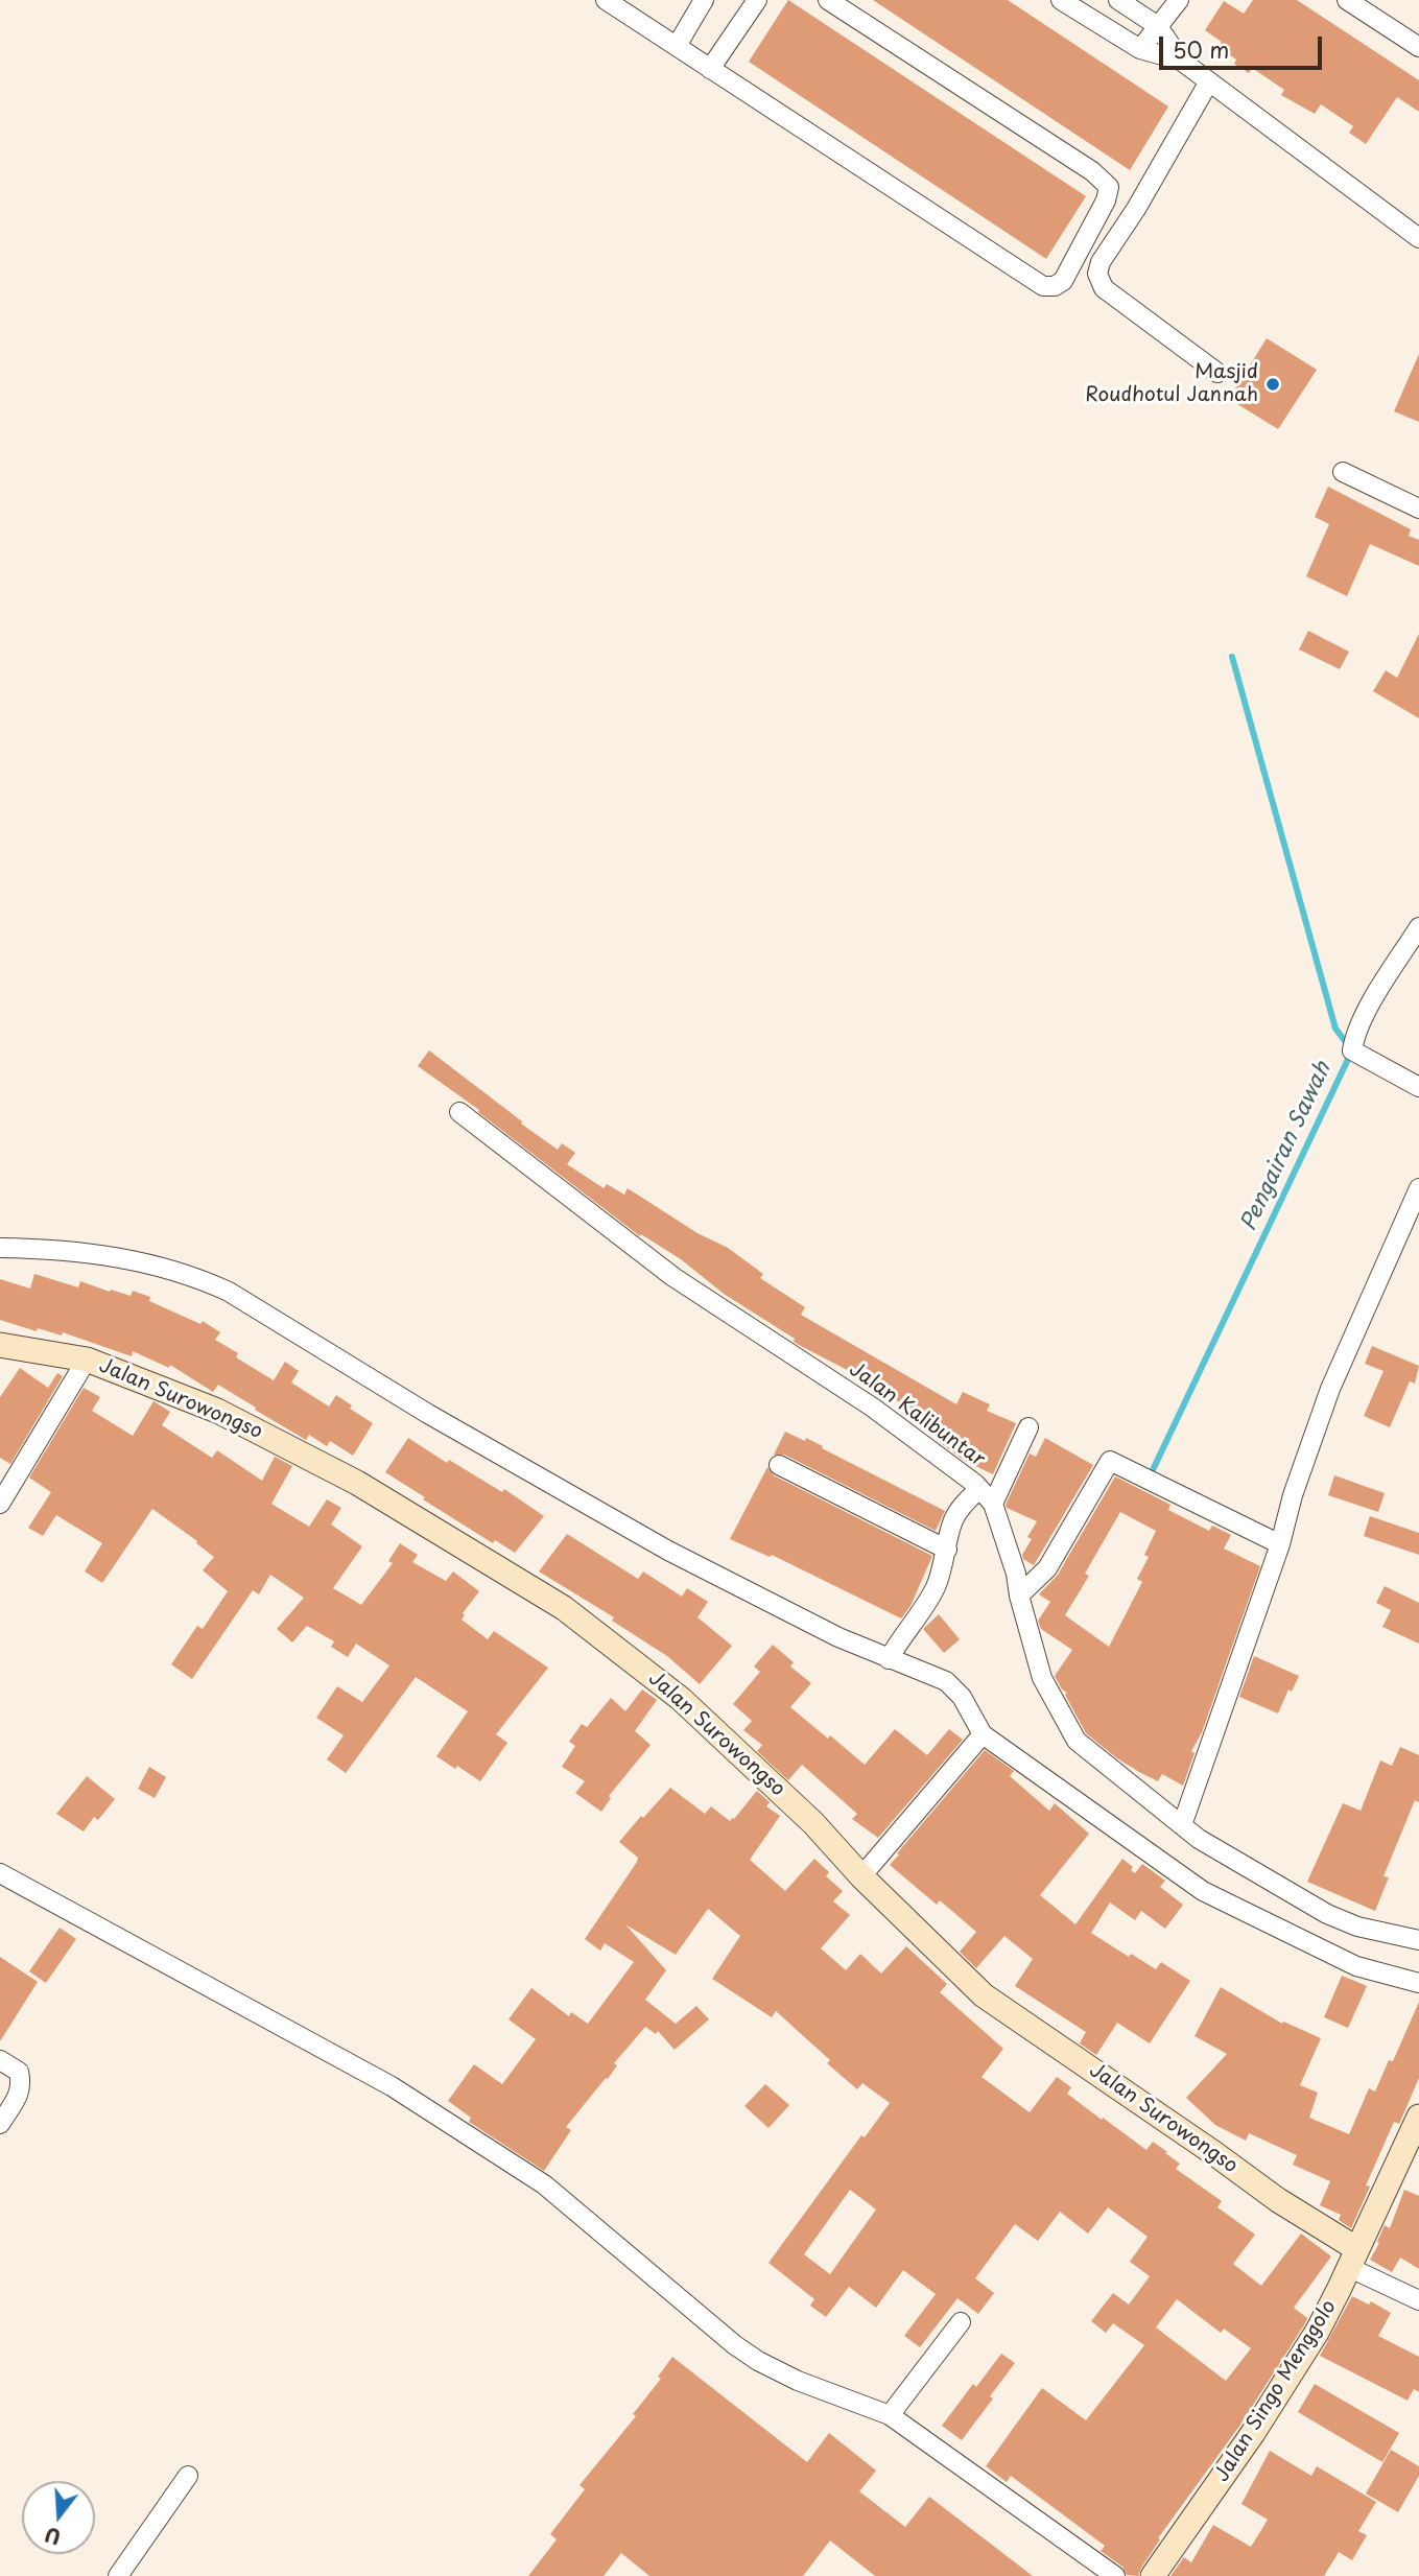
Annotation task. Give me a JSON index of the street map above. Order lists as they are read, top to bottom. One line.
{"streets":{"street":["Jalan Surowongso","Jalan Kalibuntar","Jalan Singo Menggolo"]},"crossings":[["Jalan Surowongso","Jalan Singo Menggolo"]],"water":["Pengairan Sawah"],"places":["Masjid Roudhotul Jannah"],"scale_bar":"50 m","north":"bottom"}
